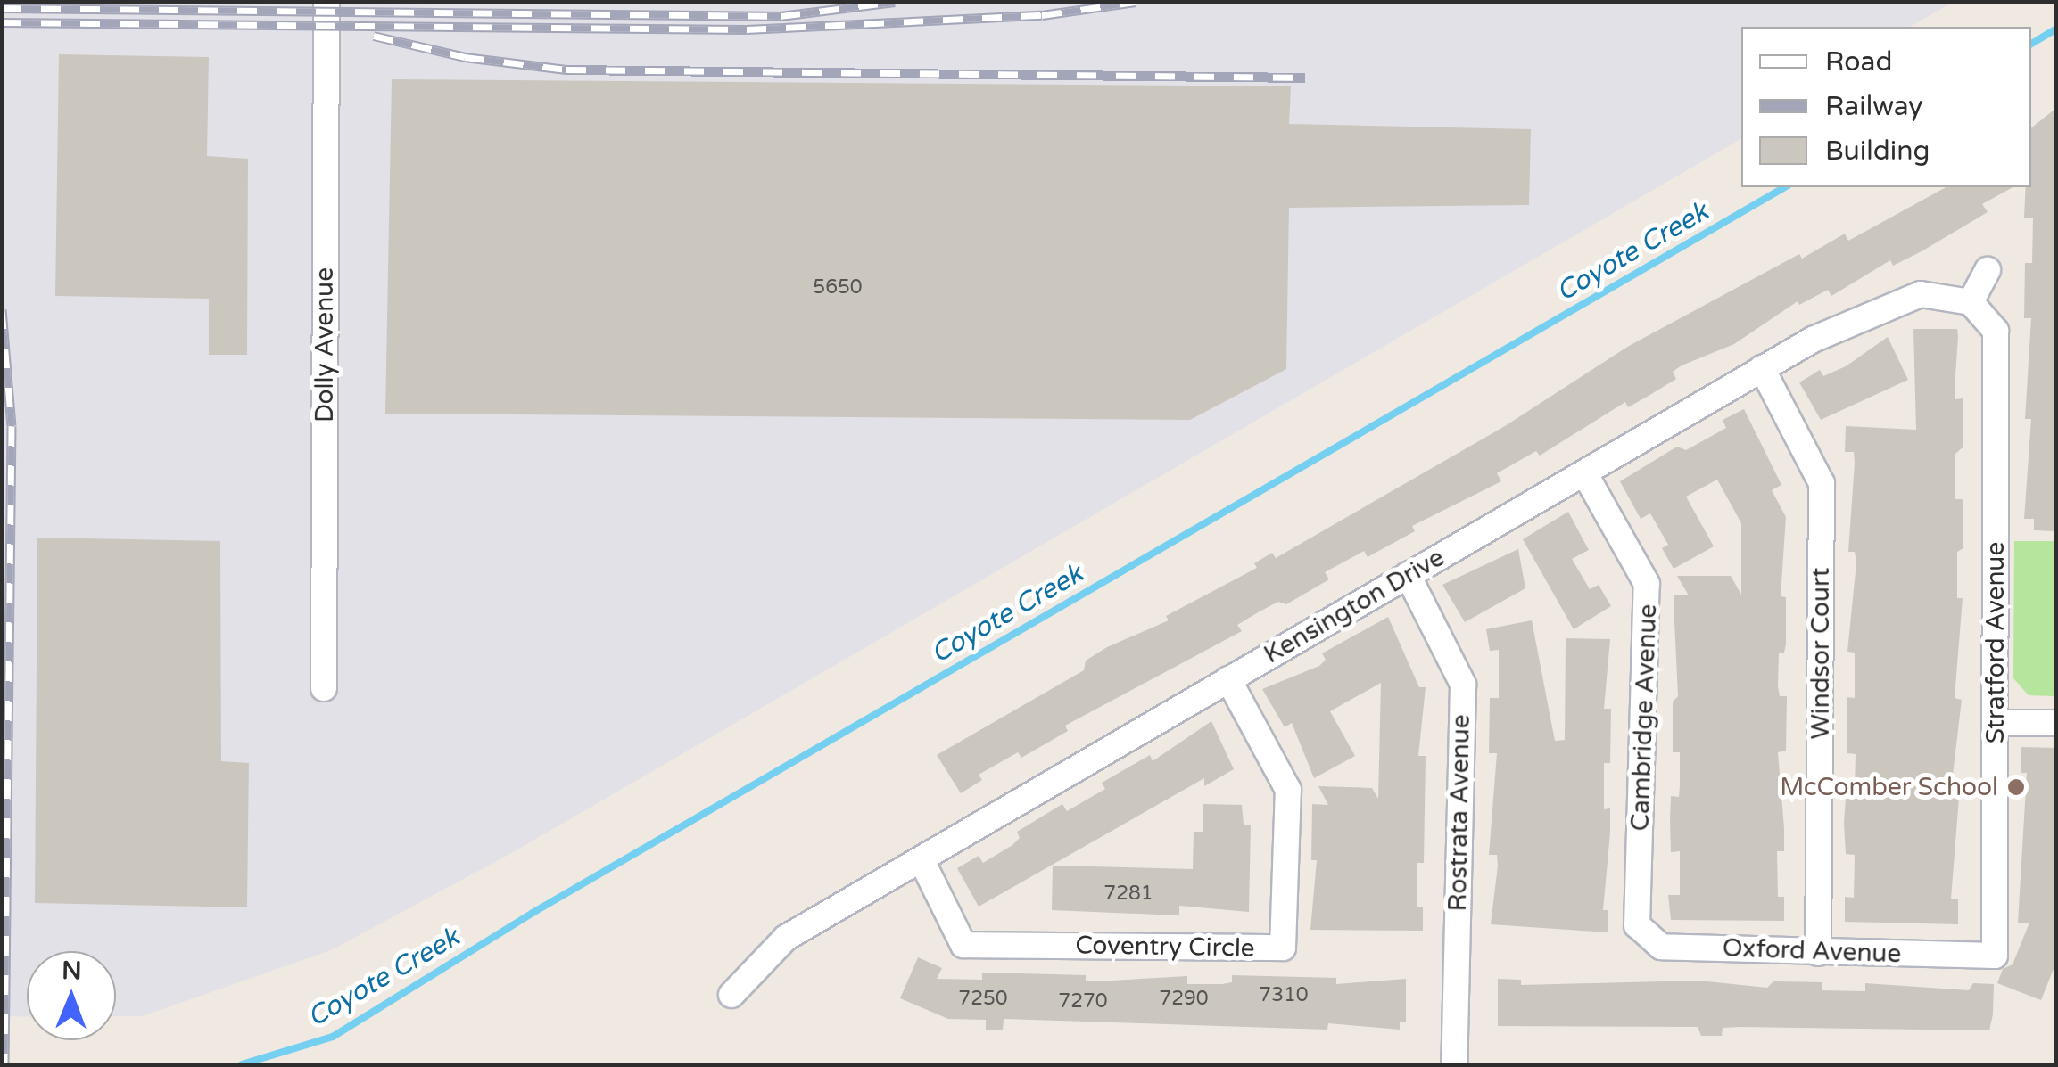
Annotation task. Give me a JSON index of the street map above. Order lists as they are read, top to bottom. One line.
{"streets":{"street":["Dolly Avenue","Kensington Drive","Stratford Avenue","Windsor Court","Cambridge Avenue","Rostrata Avenue","Coventry Circle","Oxford Avenue"]},"crossings":[["Kensington Drive","Stratford Avenue"],["Kensington Drive","Windsor Court"],["Kensington Drive","Cambridge Avenue"],["Kensington Drive","Rostrata Avenue"],["Kensington Drive","Coventry Circle"],["Stratford Avenue","Oxford Avenue"],["Windsor Court","Oxford Avenue"],["Cambridge Avenue","Oxford Avenue"]],"water":["Coyote Creek"],"places":["McComber School"],"house_numbers":["5650","7281","7310","7250","7290","7270"],"legend":["Road","Railway","Building"],"north":"top"}
